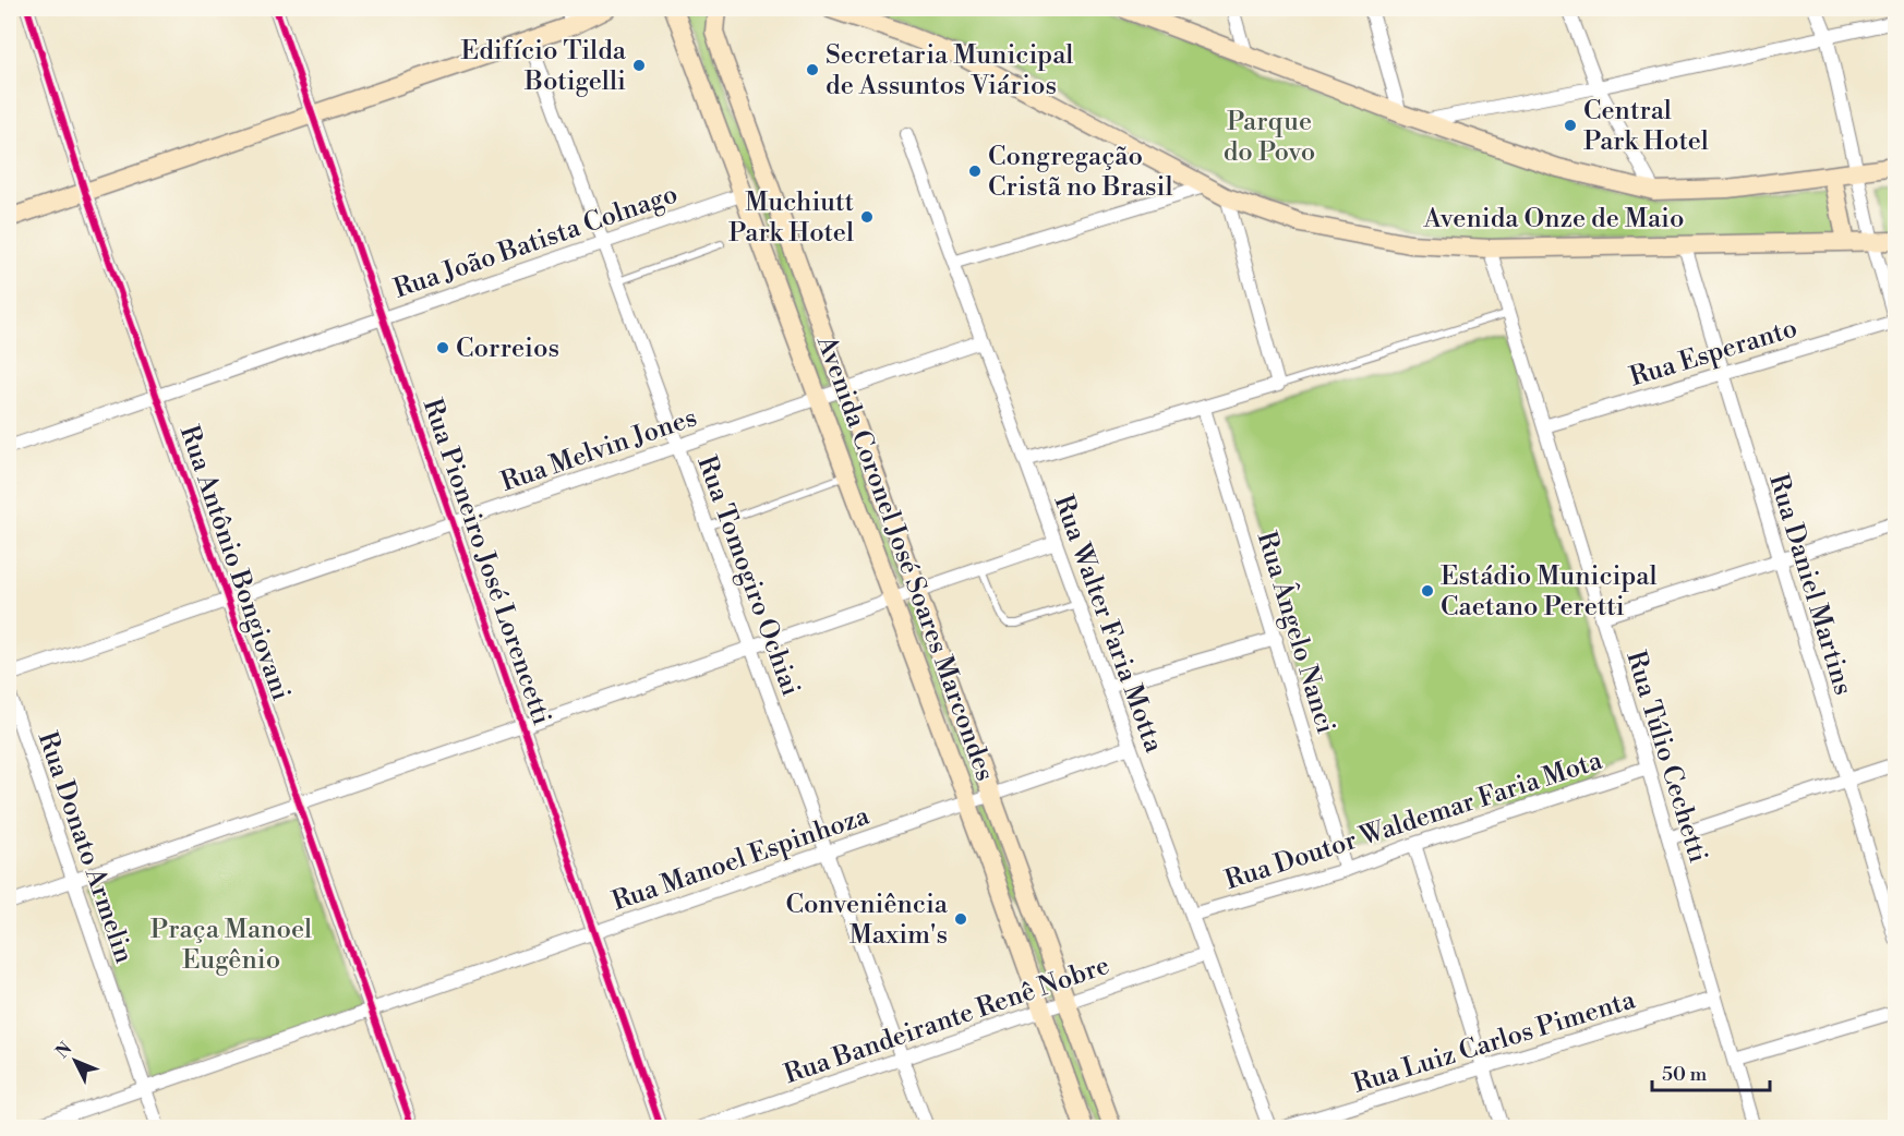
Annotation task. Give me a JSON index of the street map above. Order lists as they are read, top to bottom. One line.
{"streets":{"street":["Avenida Onze de Maio","Rua João Batista Colnago","Rua Esperanto","Rua Melvin Jones","Avenida Coronel José Soares Marcondes","Rua Pioneiro José Lorencetti","Rua Antônio Bongiovani","Rua Tomogiro Ochiai","Rua Daniel Martins","Rua Walter Faria Motta","Rua Ângelo Nanci","Rua Túlio Cechetti","Rua Doutor Waldemar Faria Mota","Rua Donato Armelin","Rua Manoel Espinhoza","Rua Bandeirante Renê Nobre","Rua Luiz Carlos Pimenta"]},"crossings":[["Avenida Onze de Maio","Rua Daniel Martins"],["Avenida Onze de Maio","Rua Túlio Cechetti"],["Rua João Batista Colnago","Avenida Coronel José Soares Marcondes"],["Rua João Batista Colnago","Rua Pioneiro José Lorencetti"],["Rua João Batista Colnago","Rua Antônio Bongiovani"],["Rua João Batista Colnago","Rua Tomogiro Ochiai"],["Rua Esperanto","Rua Daniel Martins"],["Rua Esperanto","Rua Túlio Cechetti"],["Rua Melvin Jones","Avenida Coronel José Soares Marcondes"],["Rua Melvin Jones","Rua Pioneiro José Lorencetti"],["Rua Melvin Jones","Rua Antônio Bongiovani"],["Rua Melvin Jones","Rua Tomogiro Ochiai"],["Rua Melvin Jones","Rua Walter Faria Motta"],["Avenida Coronel José Soares Marcondes","Rua Manoel Espinhoza"],["Avenida Coronel José Soares Marcondes","Rua Bandeirante Renê Nobre"],["Rua Pioneiro José Lorencetti","Rua Manoel Espinhoza"],["Rua Antônio Bongiovani","Rua Manoel Espinhoza"],["Rua Tomogiro Ochiai","Rua Manoel Espinhoza"],["Rua Tomogiro Ochiai","Rua Bandeirante Renê Nobre"],["Rua Walter Faria Motta","Rua Doutor Waldemar Faria Mota"],["Rua Walter Faria Motta","Rua Manoel Espinhoza"],["Rua Walter Faria Motta","Rua Bandeirante Renê Nobre"],["Rua Ângelo Nanci","Rua Doutor Waldemar Faria Mota"],["Rua Túlio Cechetti","Rua Doutor Waldemar Faria Mota"],["Rua Túlio Cechetti","Rua Luiz Carlos Pimenta"],["Rua Donato Armelin","Rua Manoel Espinhoza"]],"parks":["Parque do Povo","Praça Manoel Eugênio"],"places":["Edifício Tilda Botigelli","Secretaria Municipal de Assuntos Viários","Central Park Hotel","Congregação Cristã no Brasil","Muchiutt Park Hotel","Correios","Estádio Municipal Caetano Peretti","Conveniência Maxim's"],"scale_bar":"50 m","north":"top left"}
